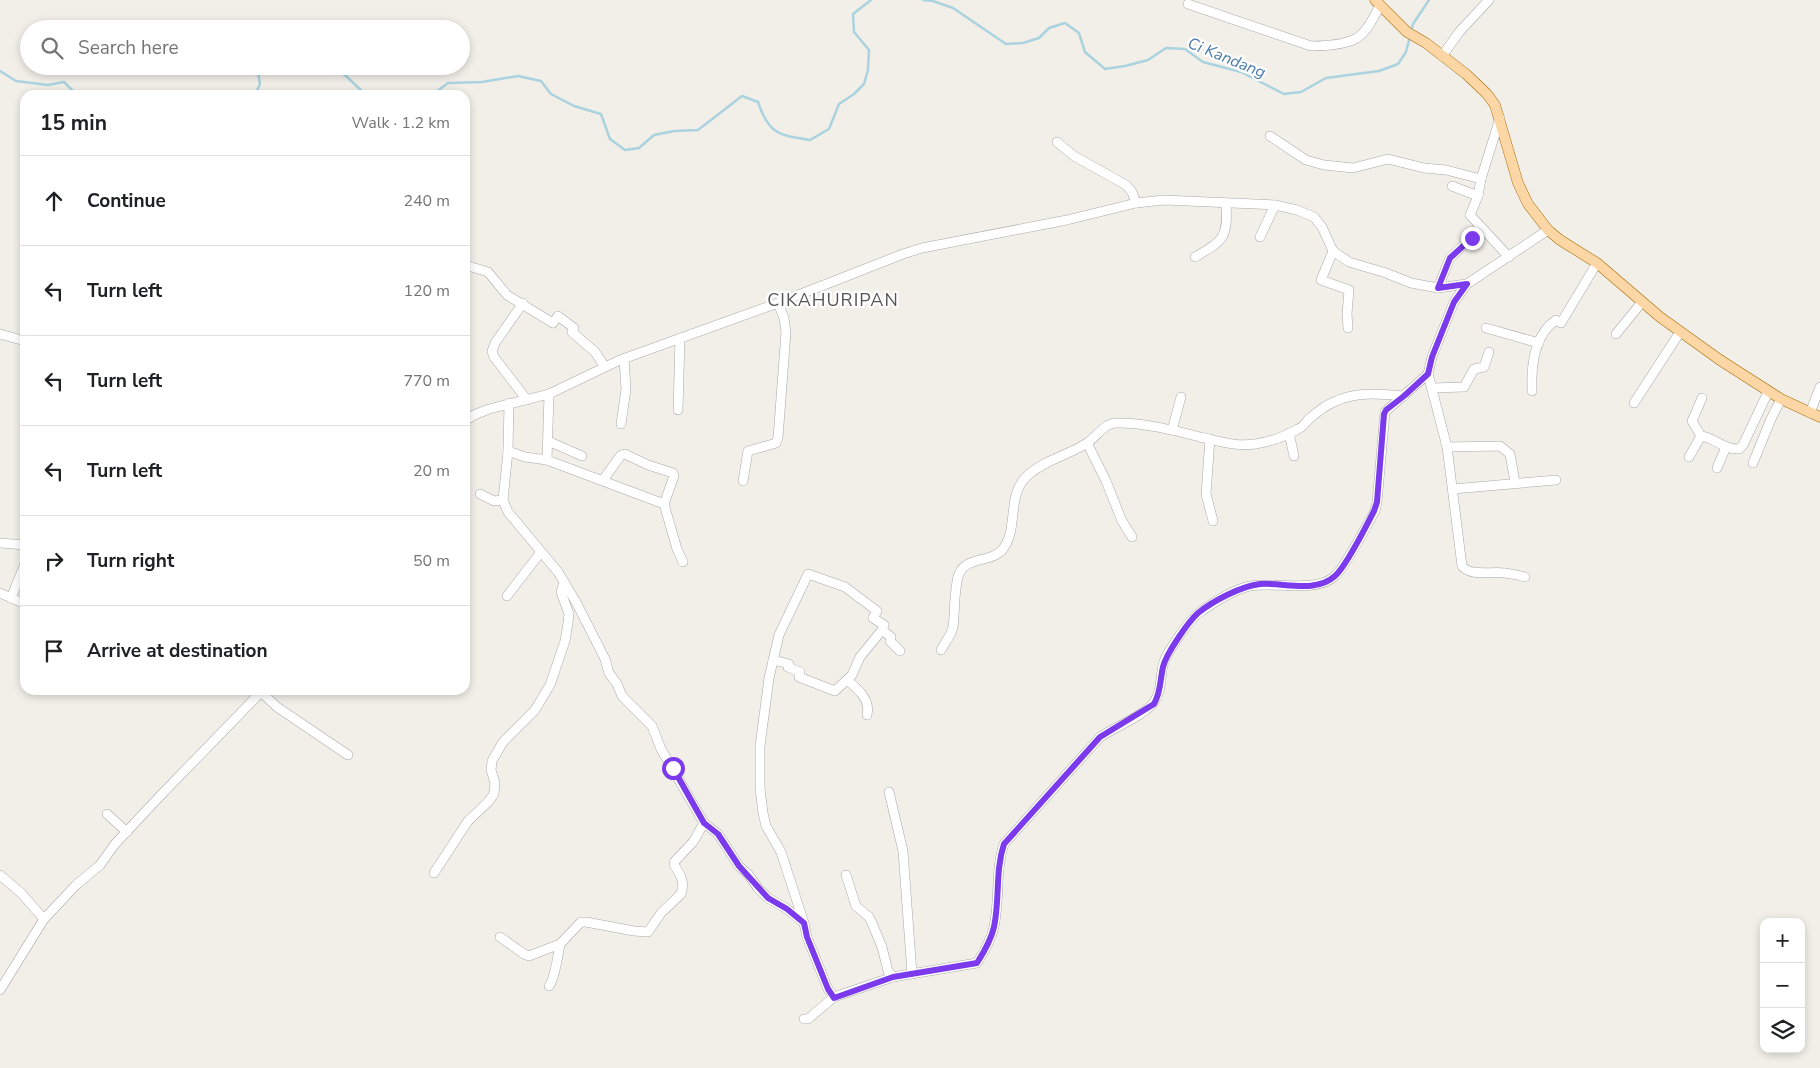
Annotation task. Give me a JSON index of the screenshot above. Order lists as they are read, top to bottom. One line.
{"districts":["CIKAHURIPAN"],"water":["Ci Kandang"],"page":{"search":"Search here","heading":["15 min","Walk · 1.2 km"],"list":[["Continue","240 m"],["Turn left","120 m"],["Turn left","770 m"],["Turn left","20 m"],["Turn right","50 m"],"Arrive at destination"],"map_buttons":["+","−"]}}
